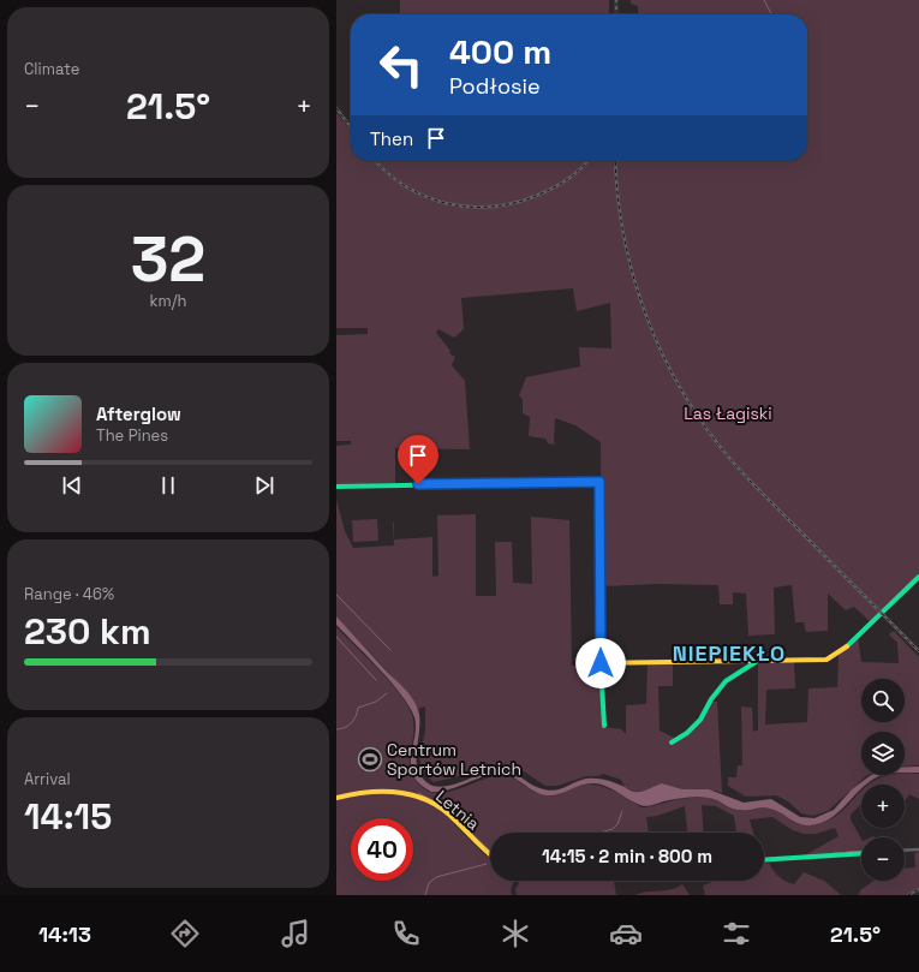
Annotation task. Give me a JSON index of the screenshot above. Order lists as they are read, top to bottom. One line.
{"streets":{"street":["Letnia"]},"districts":["NIEPIEKŁO"],"parks":["Las Łagiski"],"places":{"sports":["Centrum Sportów Letnich"]},"page":{"tile":["Climate",["32","km/h"],["Range · 46%","230 km"],["Arrival","14:15"]],"turn":["400 m","Podłosie"],"heat":["−","21.5°","+"],"then":"Then","song":["Afterglow","The Pines"],"map_buttons":["+","−"],"limit":"40","trip":"14:15 · 2 min · 800 m","tabs":["14:13","21.5°"]}}
